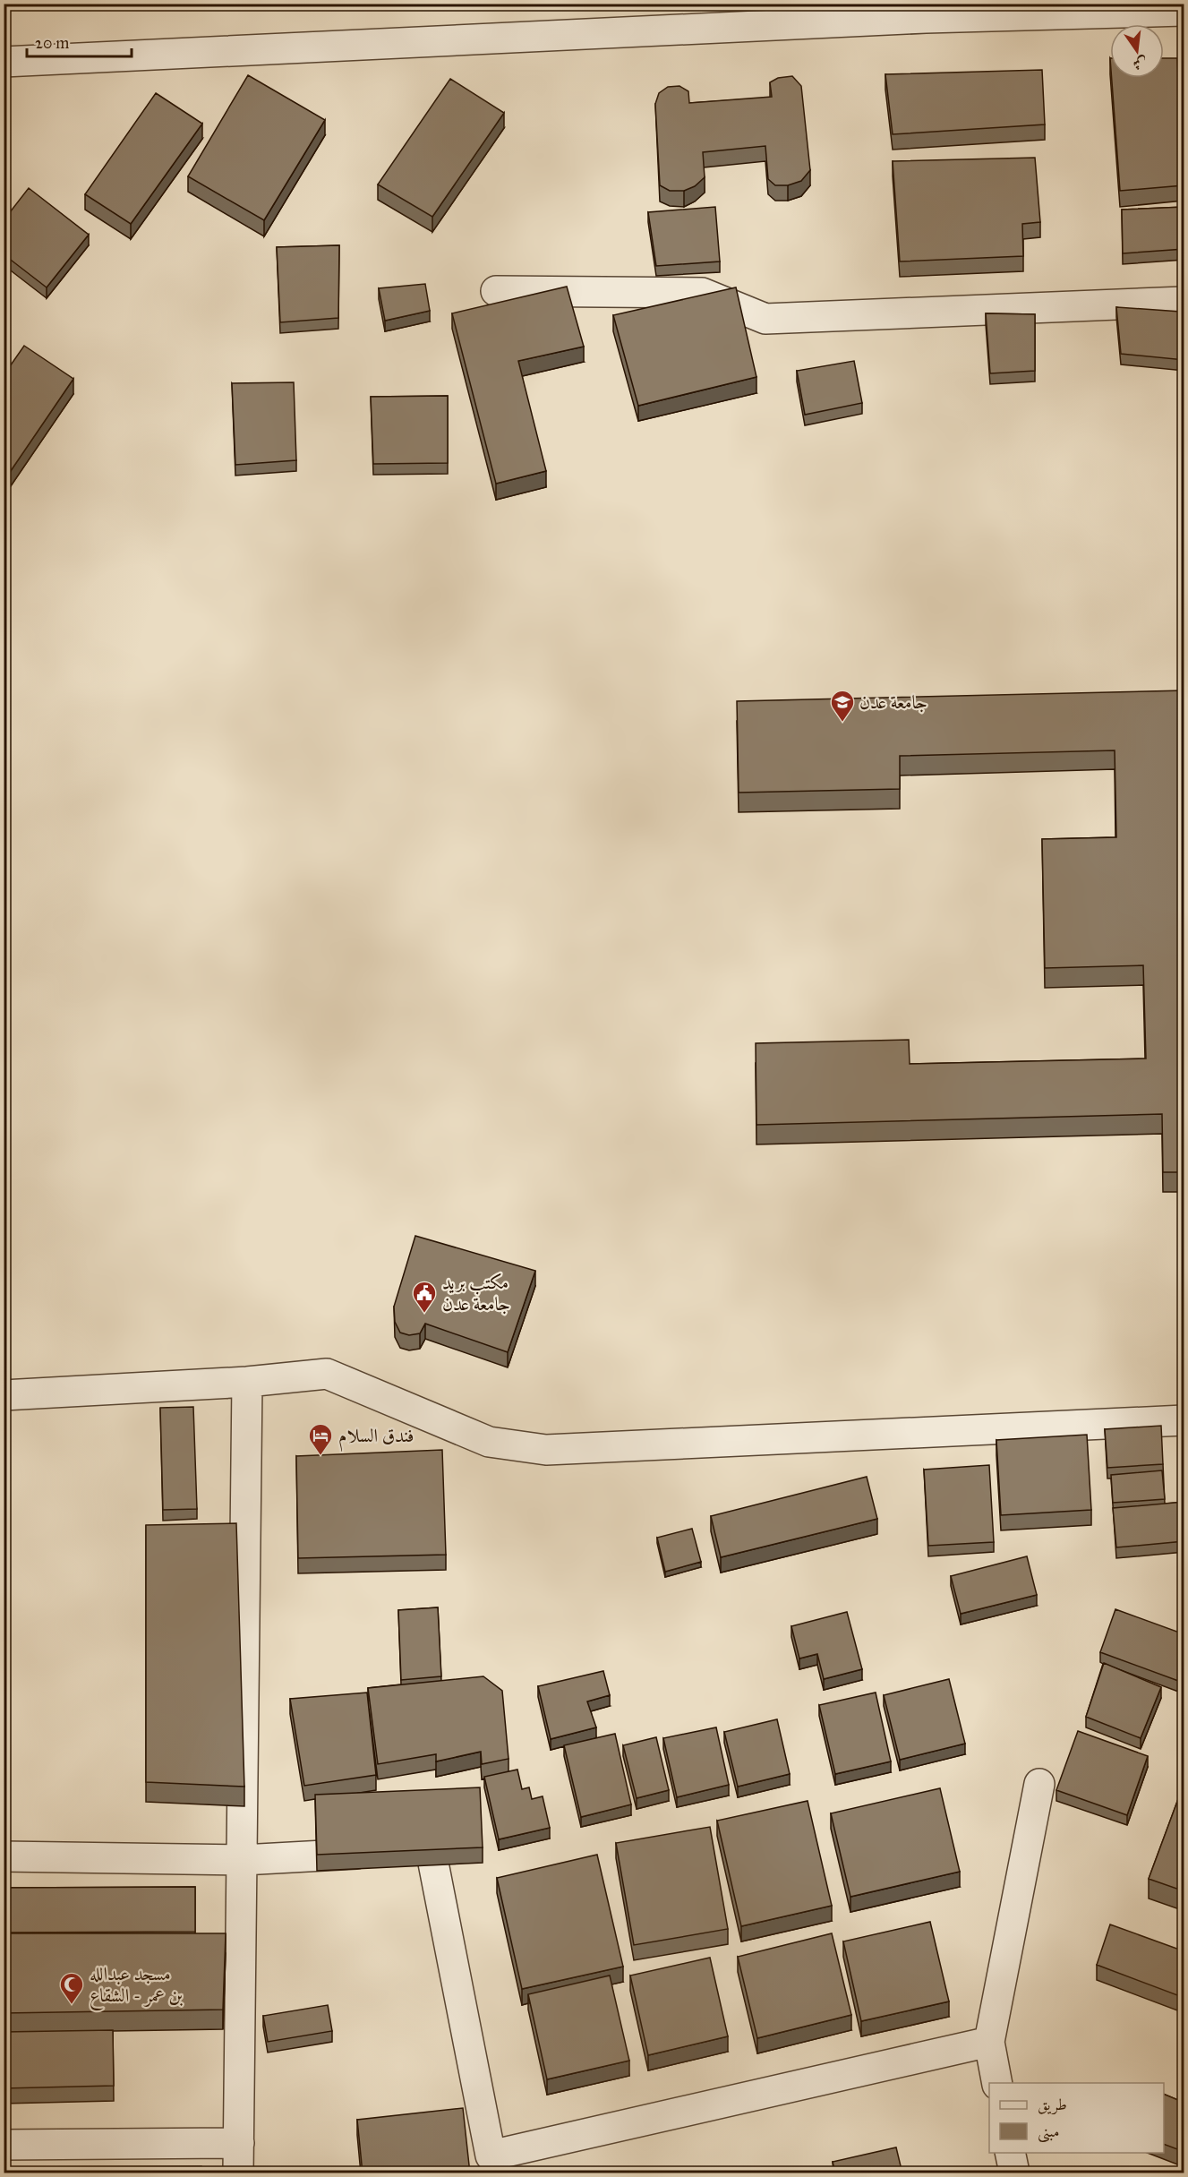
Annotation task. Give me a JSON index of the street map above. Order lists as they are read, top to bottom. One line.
{"places":{"school or university":["جامعة عدن"],"public building":["مكتب بريد جامعة عدن"],"hotel":["فندق السلام"],"mosque":["مسجد عبدالله بن عمر - الشقاع"]},"legend":["طريق","مبنى"],"scale_bar":"20 m","north":"bottom"}
